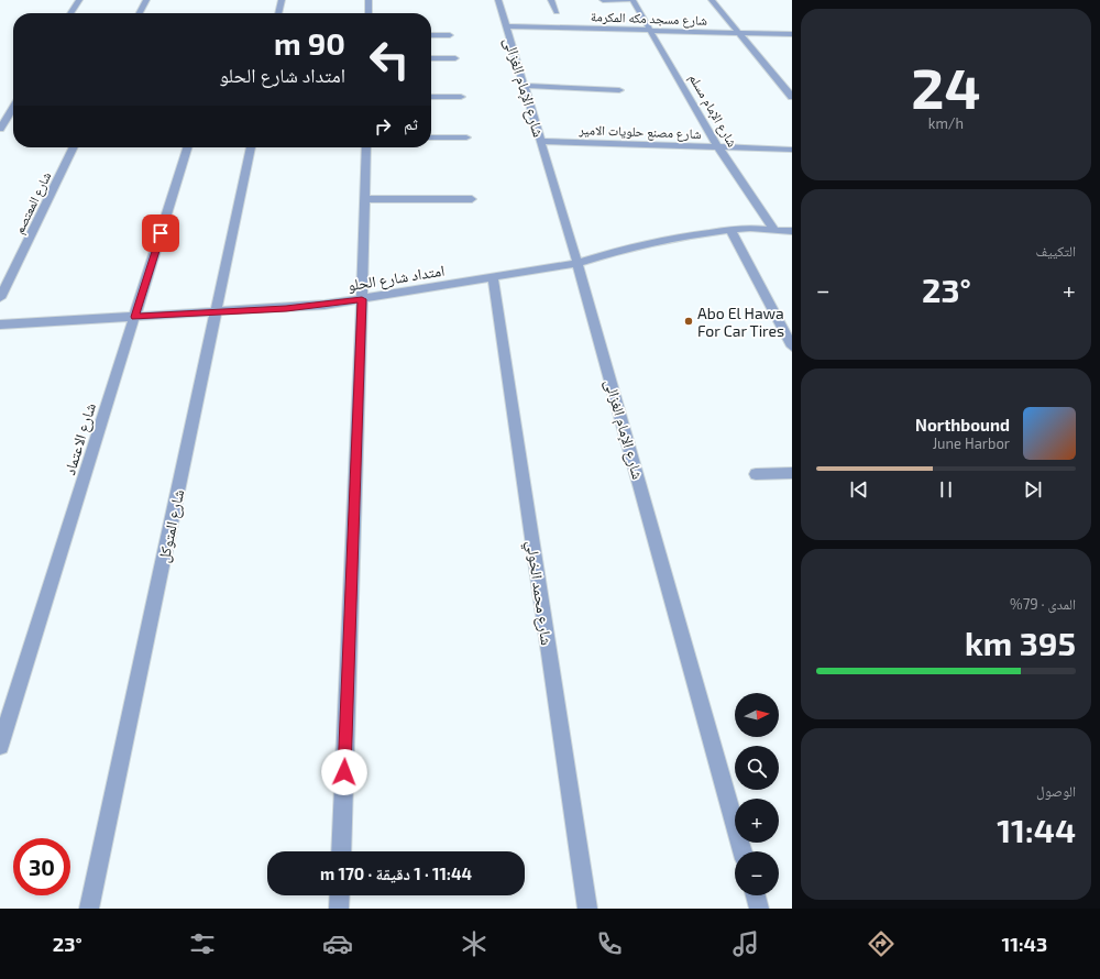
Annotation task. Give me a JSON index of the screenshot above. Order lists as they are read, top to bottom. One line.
{"streets":{"street":["شارع مسجد مكه المكرمة","شارع الإمام الغزالى","شارع الإمام مسلم","شارع مصنع حلويات الامير","شارع المعتصم","امتداد شارع الحلو","شارع الاعتماد","شارع المتوكل","شارع محمد الخولي"]},"crossings":[["شارع مسجد مكه المكرمة","شارع الإمام الغزالى"],["شارع مسجد مكه المكرمة","شارع الإمام مسلم"],["شارع الإمام الغزالى","شارع مصنع حلويات الامير"],["شارع الإمام الغزالى","امتداد شارع الحلو"],["شارع الإمام مسلم","شارع مصنع حلويات الامير"],["شارع الإمام مسلم","امتداد شارع الحلو"],["امتداد شارع الحلو","شارع الاعتماد"],["امتداد شارع الحلو","شارع المتوكل"],["امتداد شارع الحلو","شارع محمد الخولي"]],"places":["Abo El Hawa For Car Tires"],"north":"right","page":{"tile":[["24","km/h"],"التكييف",["المدى · 79%","395 km"],["الوصول","11:44"]],"turn":["90 m","امتداد شارع الحلو"],"then":"ثم","heat":["−","23°","+"],"song":["Northbound","June Harbor"],"map_buttons":["+","−"],"limit":"30","trip":"11:44 · 1 دقيقة · 170 m","tabs":["11:43","23°"]}}
